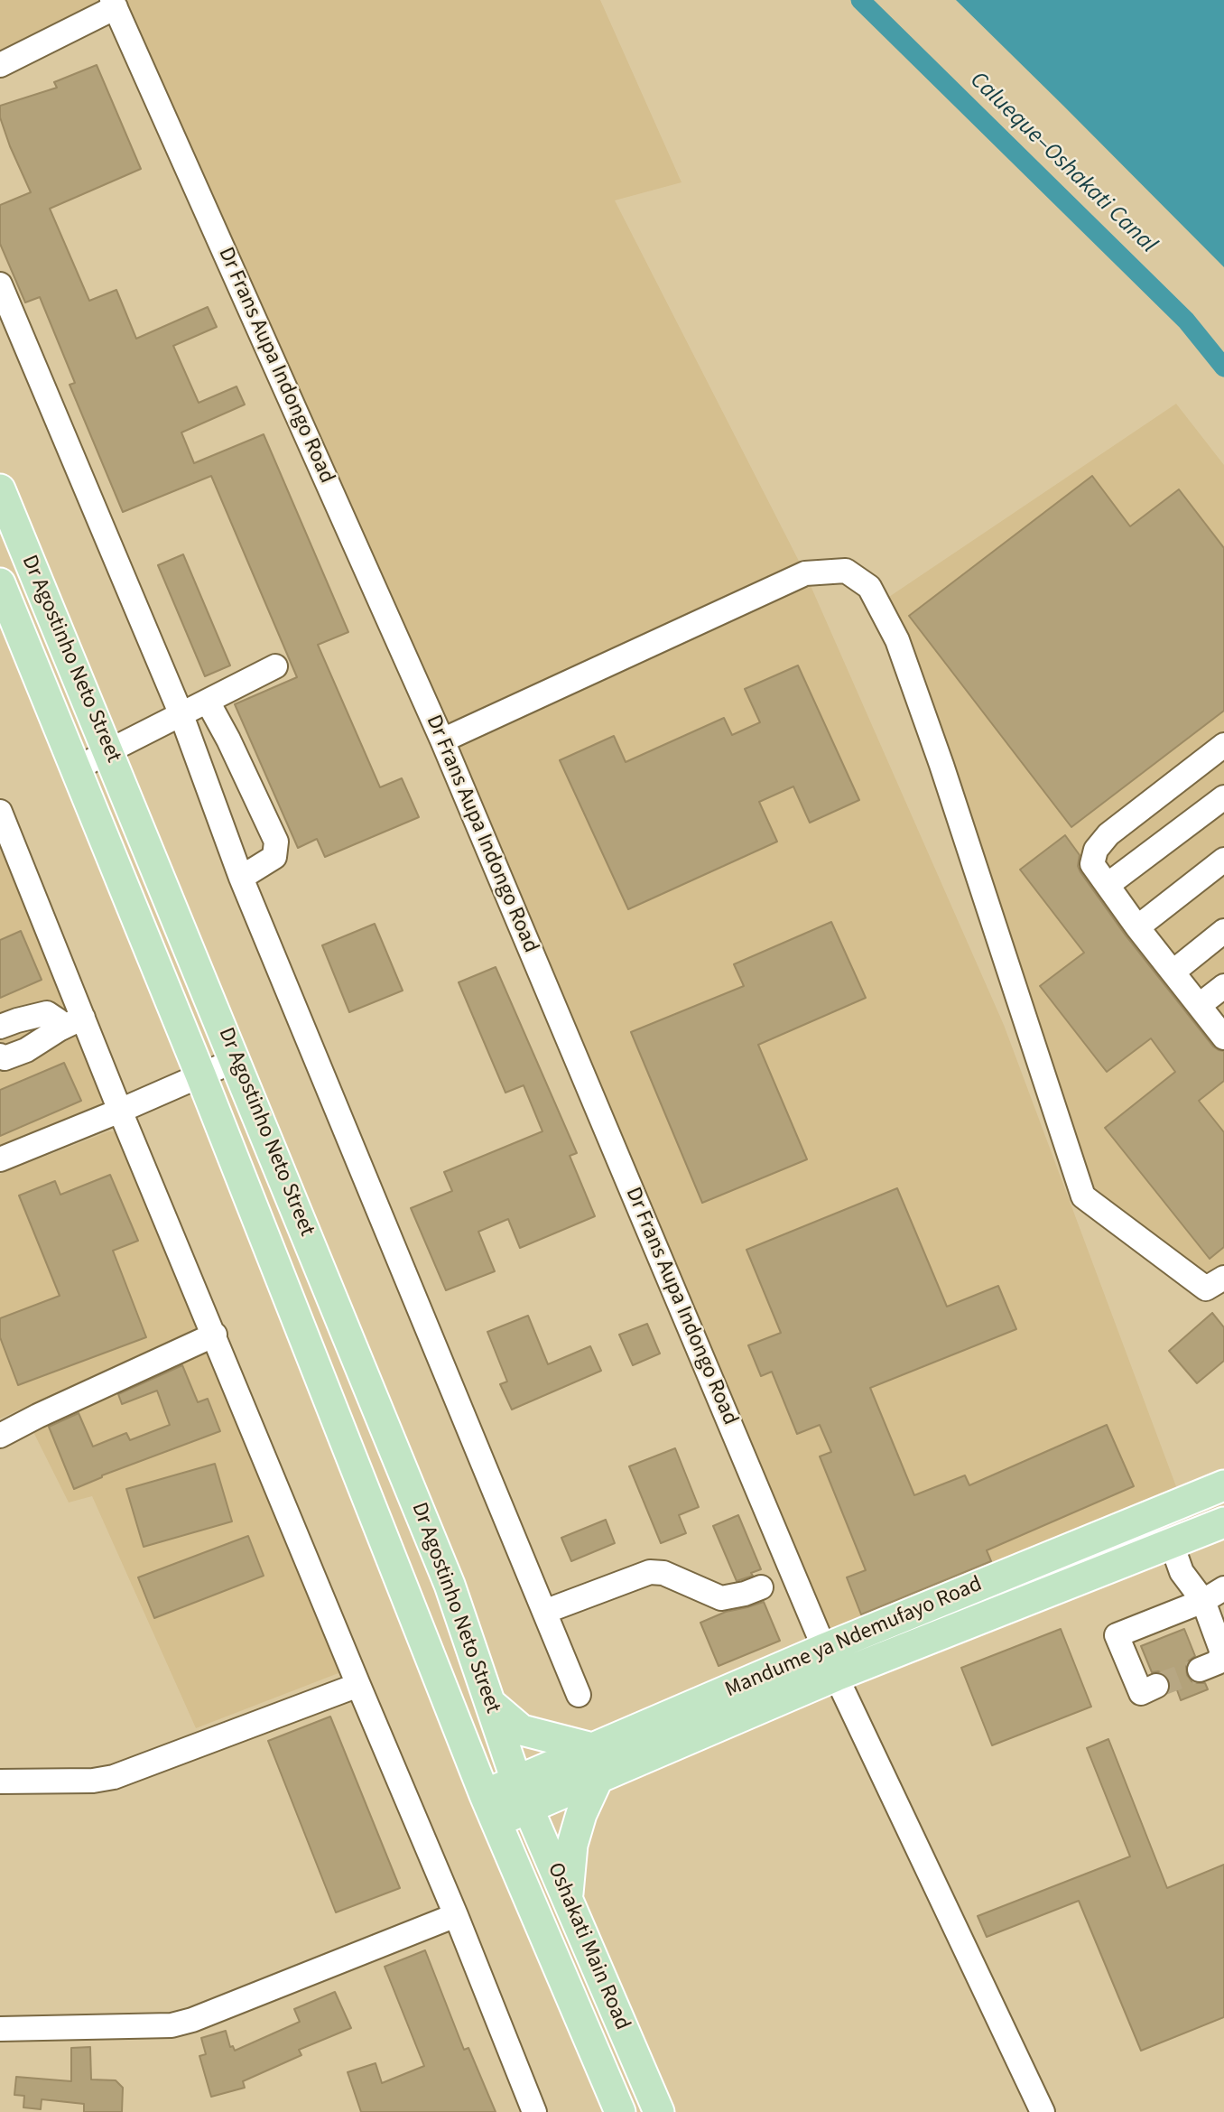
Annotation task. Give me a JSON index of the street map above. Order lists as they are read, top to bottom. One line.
{"streets":{"main road":["Dr Agostinho Neto Street","Mandume ya Ndemufayo Road","Oshakati Main Road"],"street":["Dr Frans Aupa Indongo Road"]},"crossings":[["Dr Frans Aupa Indongo Road","Mandume ya Ndemufayo Road"],["Dr Agostinho Neto Street","Mandume ya Ndemufayo Road"],["Dr Agostinho Neto Street","Oshakati Main Road"],["Mandume ya Ndemufayo Road","Oshakati Main Road"]],"water":["Calueque–Oshakati Canal"]}
